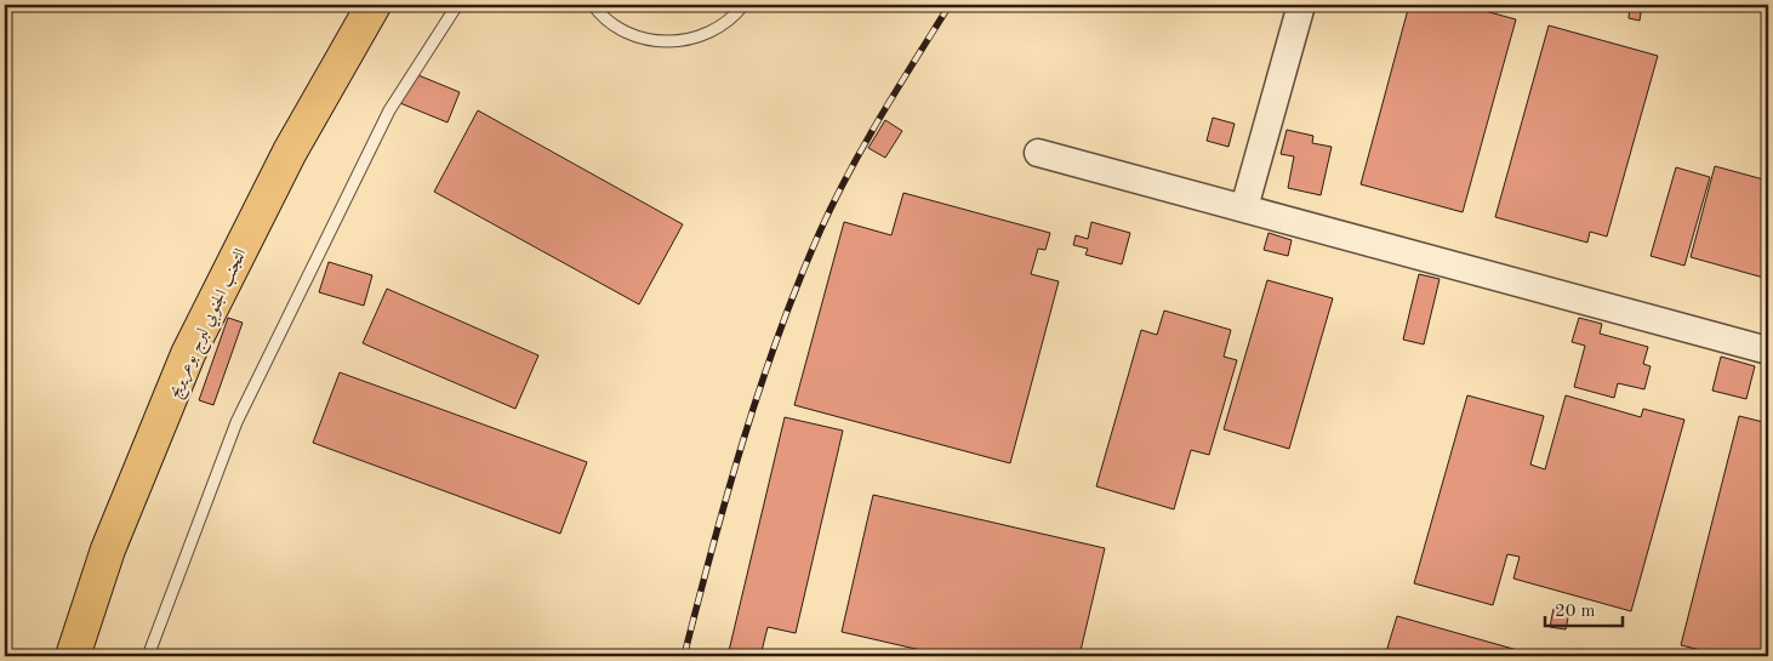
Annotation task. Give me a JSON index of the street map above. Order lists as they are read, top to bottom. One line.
{"streets":{"highway":["التجنب الجنوبي لبرج بوعريريج"]},"scale_bar":"20 m"}
